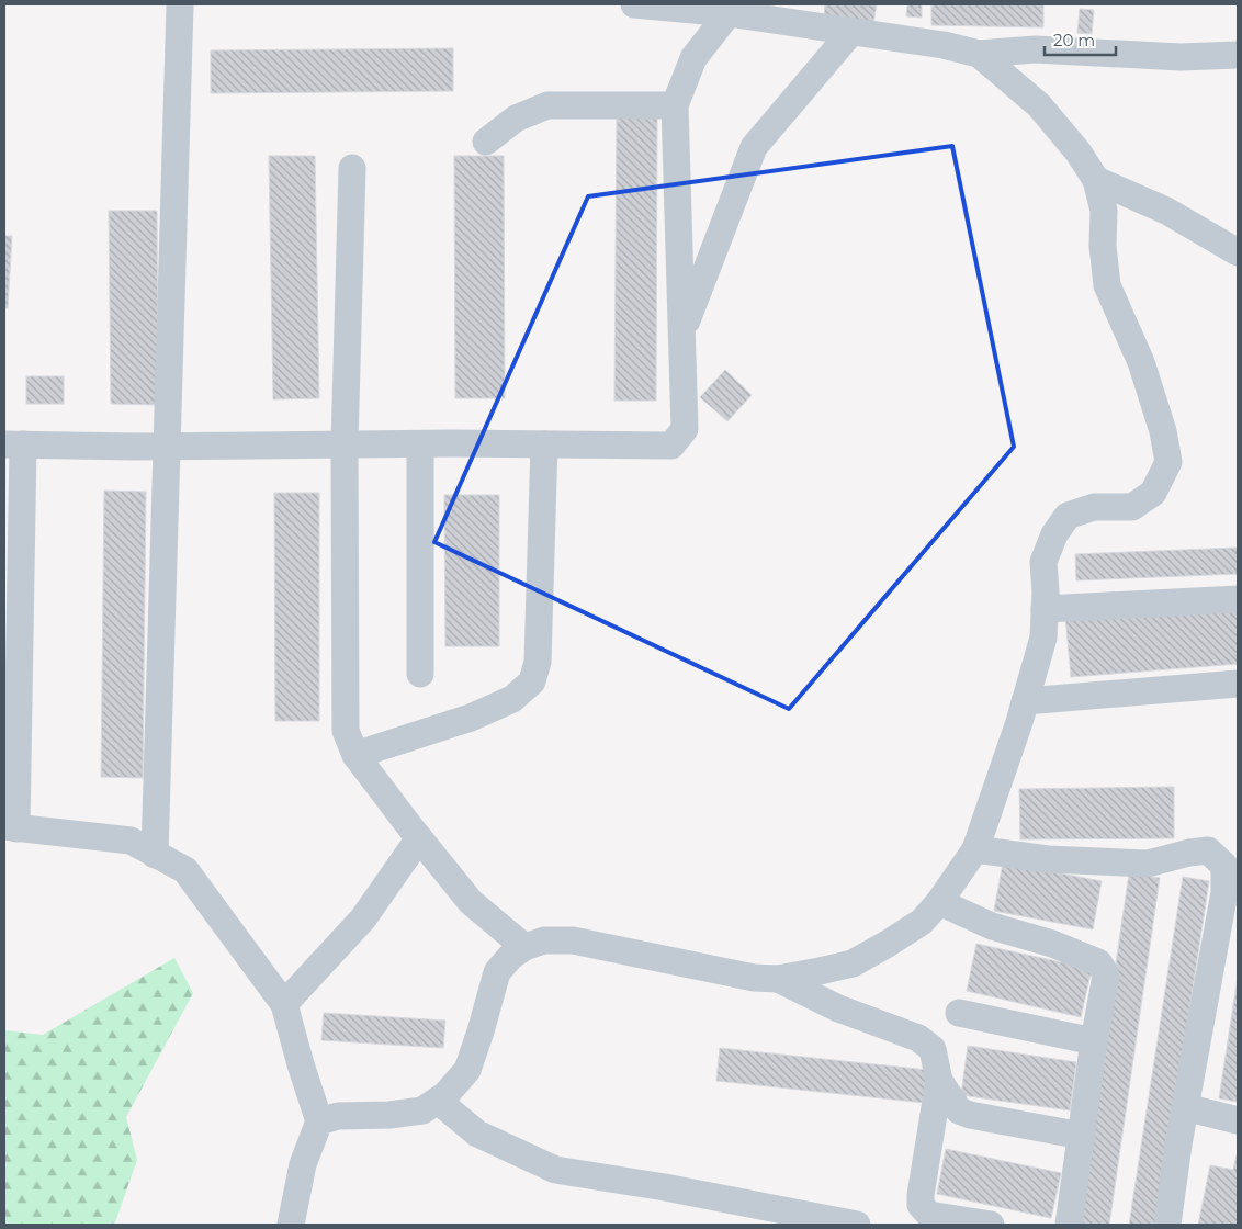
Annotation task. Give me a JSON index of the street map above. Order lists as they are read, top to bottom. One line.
{"scale_bar":"20 m"}
